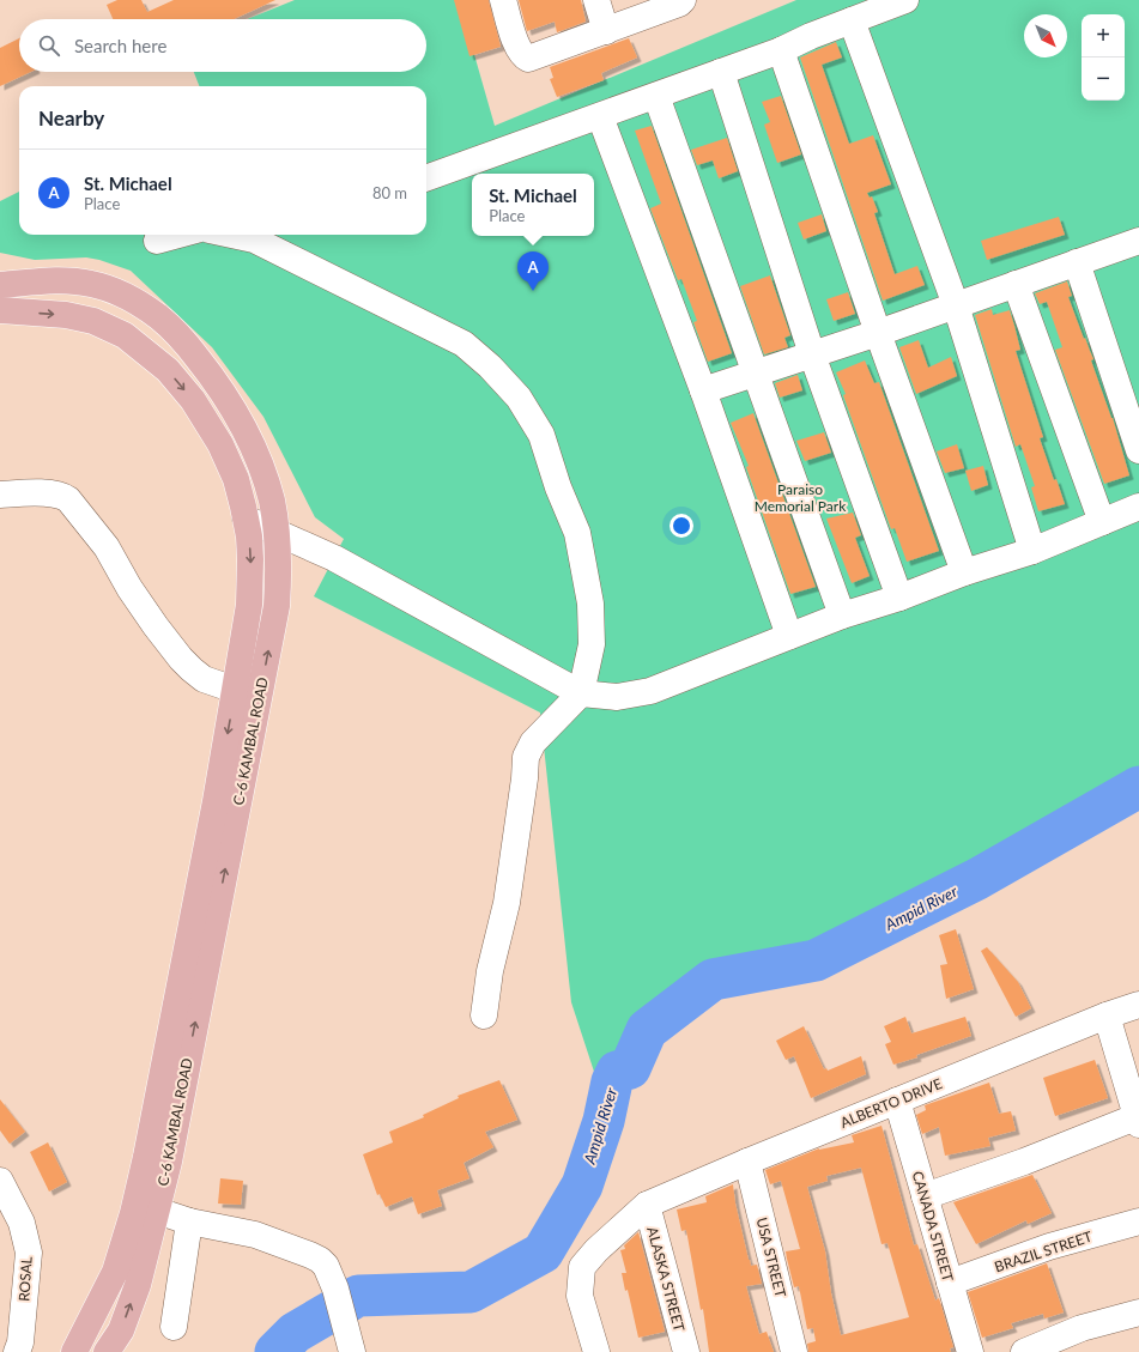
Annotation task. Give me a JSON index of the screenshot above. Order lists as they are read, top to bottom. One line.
{"streets":{"main road":["C-6 KAMBAL ROAD"],"street":["ALBERTO DRIVE","CANADA STREET","BRAZIL STREET","USA STREET","ROSAL","ALASKA STREET"]},"crossings":[["ALBERTO DRIVE","CANADA STREET"],["ALBERTO DRIVE","USA STREET"],["ALBERTO DRIVE","ALASKA STREET"],["CANADA STREET","BRAZIL STREET"]],"water":["Ampid River"],"parks":["Paraiso Memorial Park"],"north":"bottom right","page":{"map_buttons":["+","−"],"search":"Search here","heading":"Nearby","list":[{"mark":"A","name":"St. Michael","note":"Place","value":"80 m"}],"popup":["St. Michael","Place"],"pins":"A"}}
